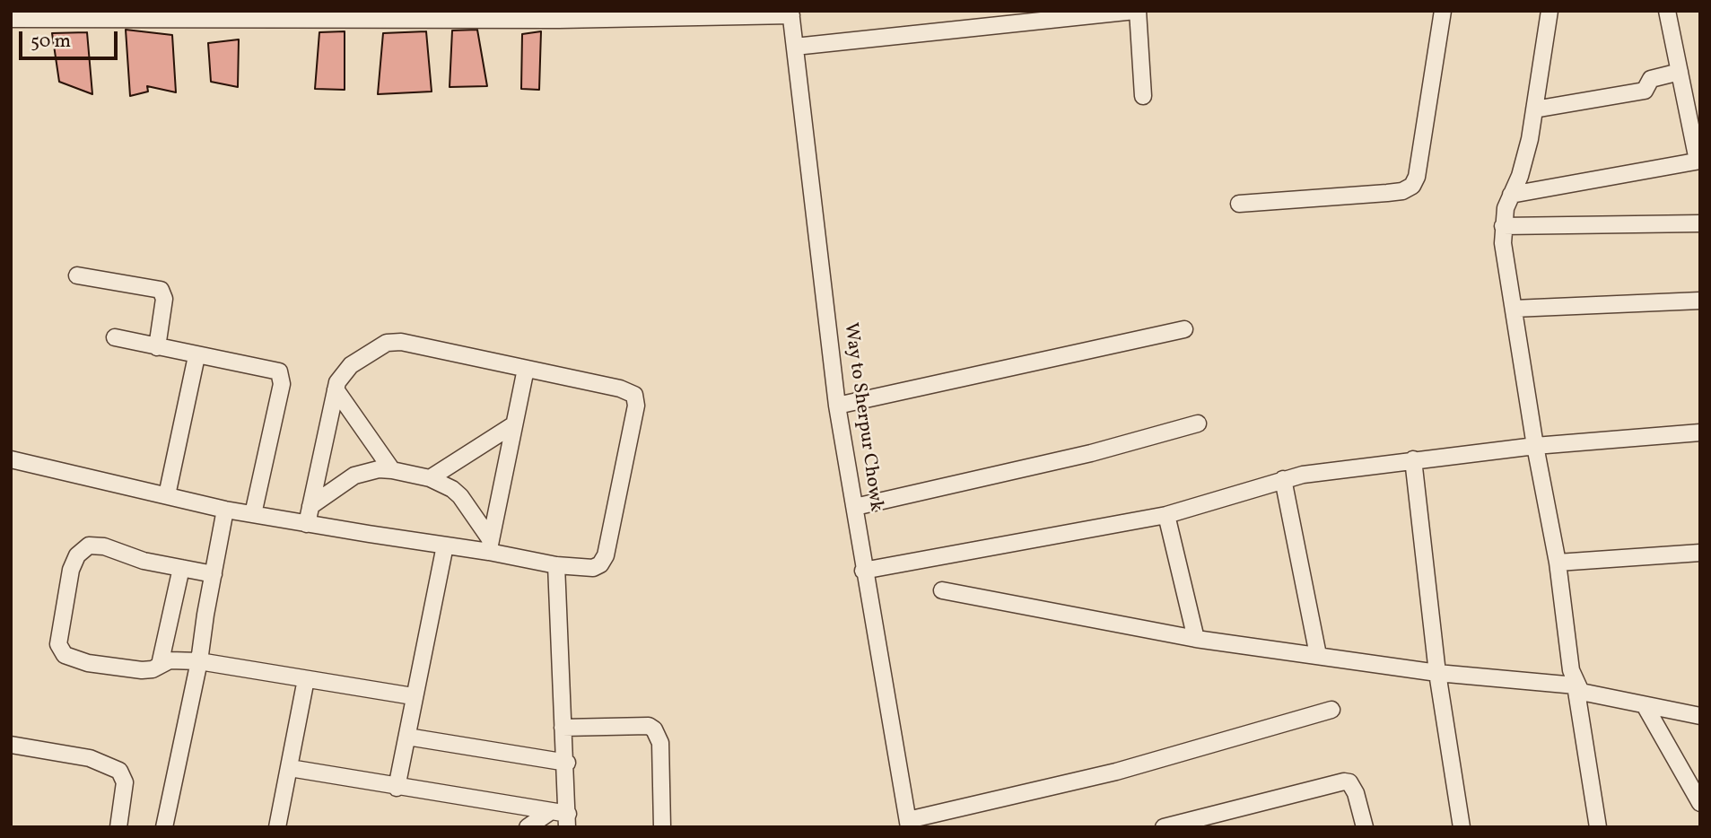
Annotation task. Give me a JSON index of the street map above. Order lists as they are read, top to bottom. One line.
{"streets":{"street":["Way to Sherpur Chowk"]},"scale_bar":"50 m"}
